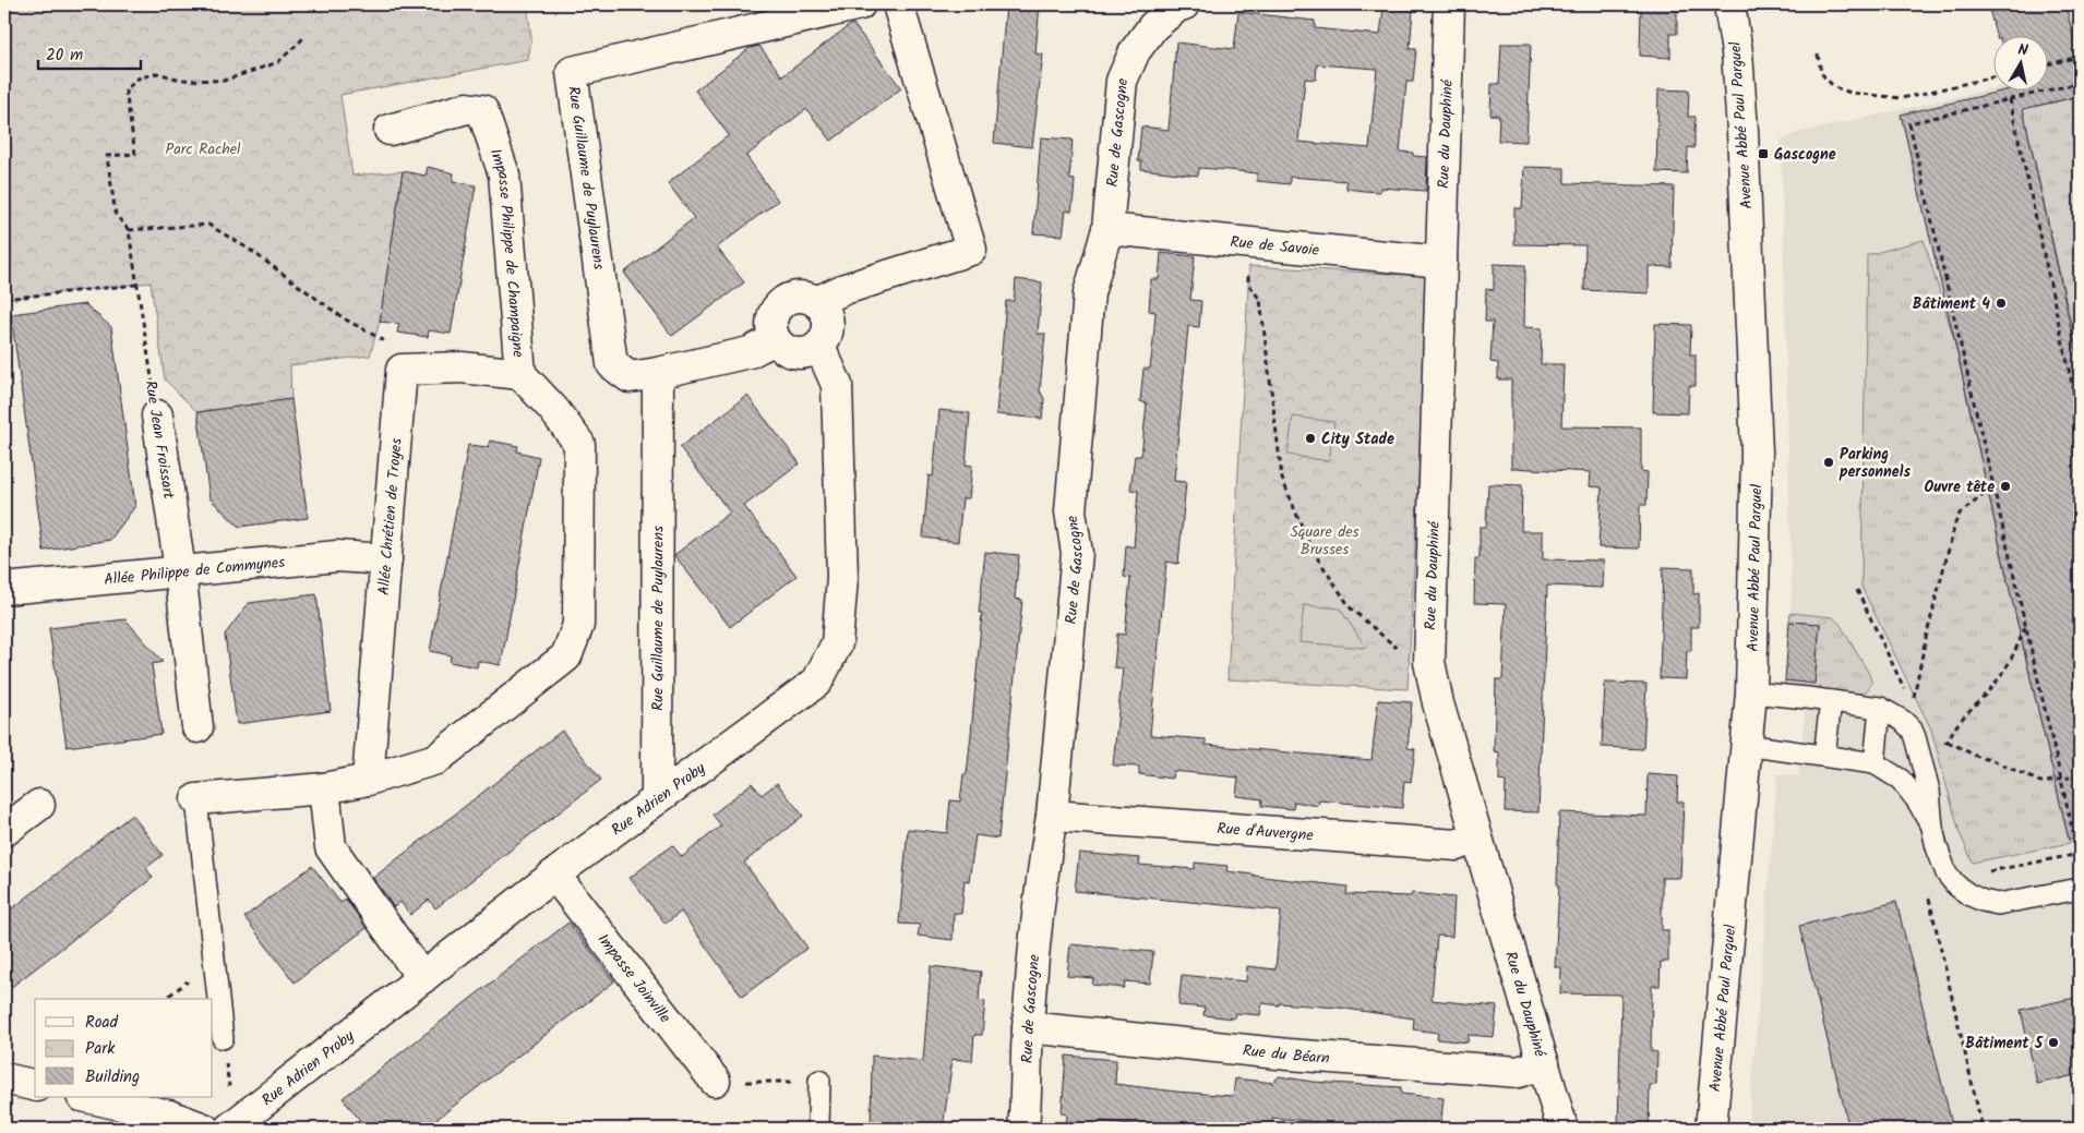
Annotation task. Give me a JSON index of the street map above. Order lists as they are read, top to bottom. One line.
{"streets":{"street":["Avenue Abbé Paul Parguel","Rue de Gascogne","Rue du Dauphiné","Rue Guillaume de Puylaurens","Rue de Savoie","Impasse Philippe de Champaigne","Rue Jean Froissart","Allée Chrétien de Troyes","Allée Philippe de Commynes","Rue Adrien Proby","Rue d'Auvergne","Impasse Joinville","Rue du Béarn"]},"crossings":[["Rue de Gascogne","Rue de Savoie"],["Rue de Gascogne","Rue d'Auvergne"],["Rue de Gascogne","Rue du Béarn"],["Rue du Dauphiné","Rue de Savoie"],["Rue du Dauphiné","Rue d'Auvergne"],["Rue du Dauphiné","Rue du Béarn"],["Rue Guillaume de Puylaurens","Rue Adrien Proby"],["Impasse Philippe de Champaigne","Allée Chrétien de Troyes"],["Rue Jean Froissart","Allée Philippe de Commynes"],["Allée Chrétien de Troyes","Allée Philippe de Commynes"],["Rue Adrien Proby","Impasse Joinville"]],"parks":["Parc Rachel","Square des Brusses"],"places":{"transit":["Gascogne"],"other":["Bâtiment 4","City Stade","Parking personnels","Ouvre tête","Bâtiment 5"]},"legend":["Road","Park","Building"],"scale_bar":"20 m","north":"top"}
